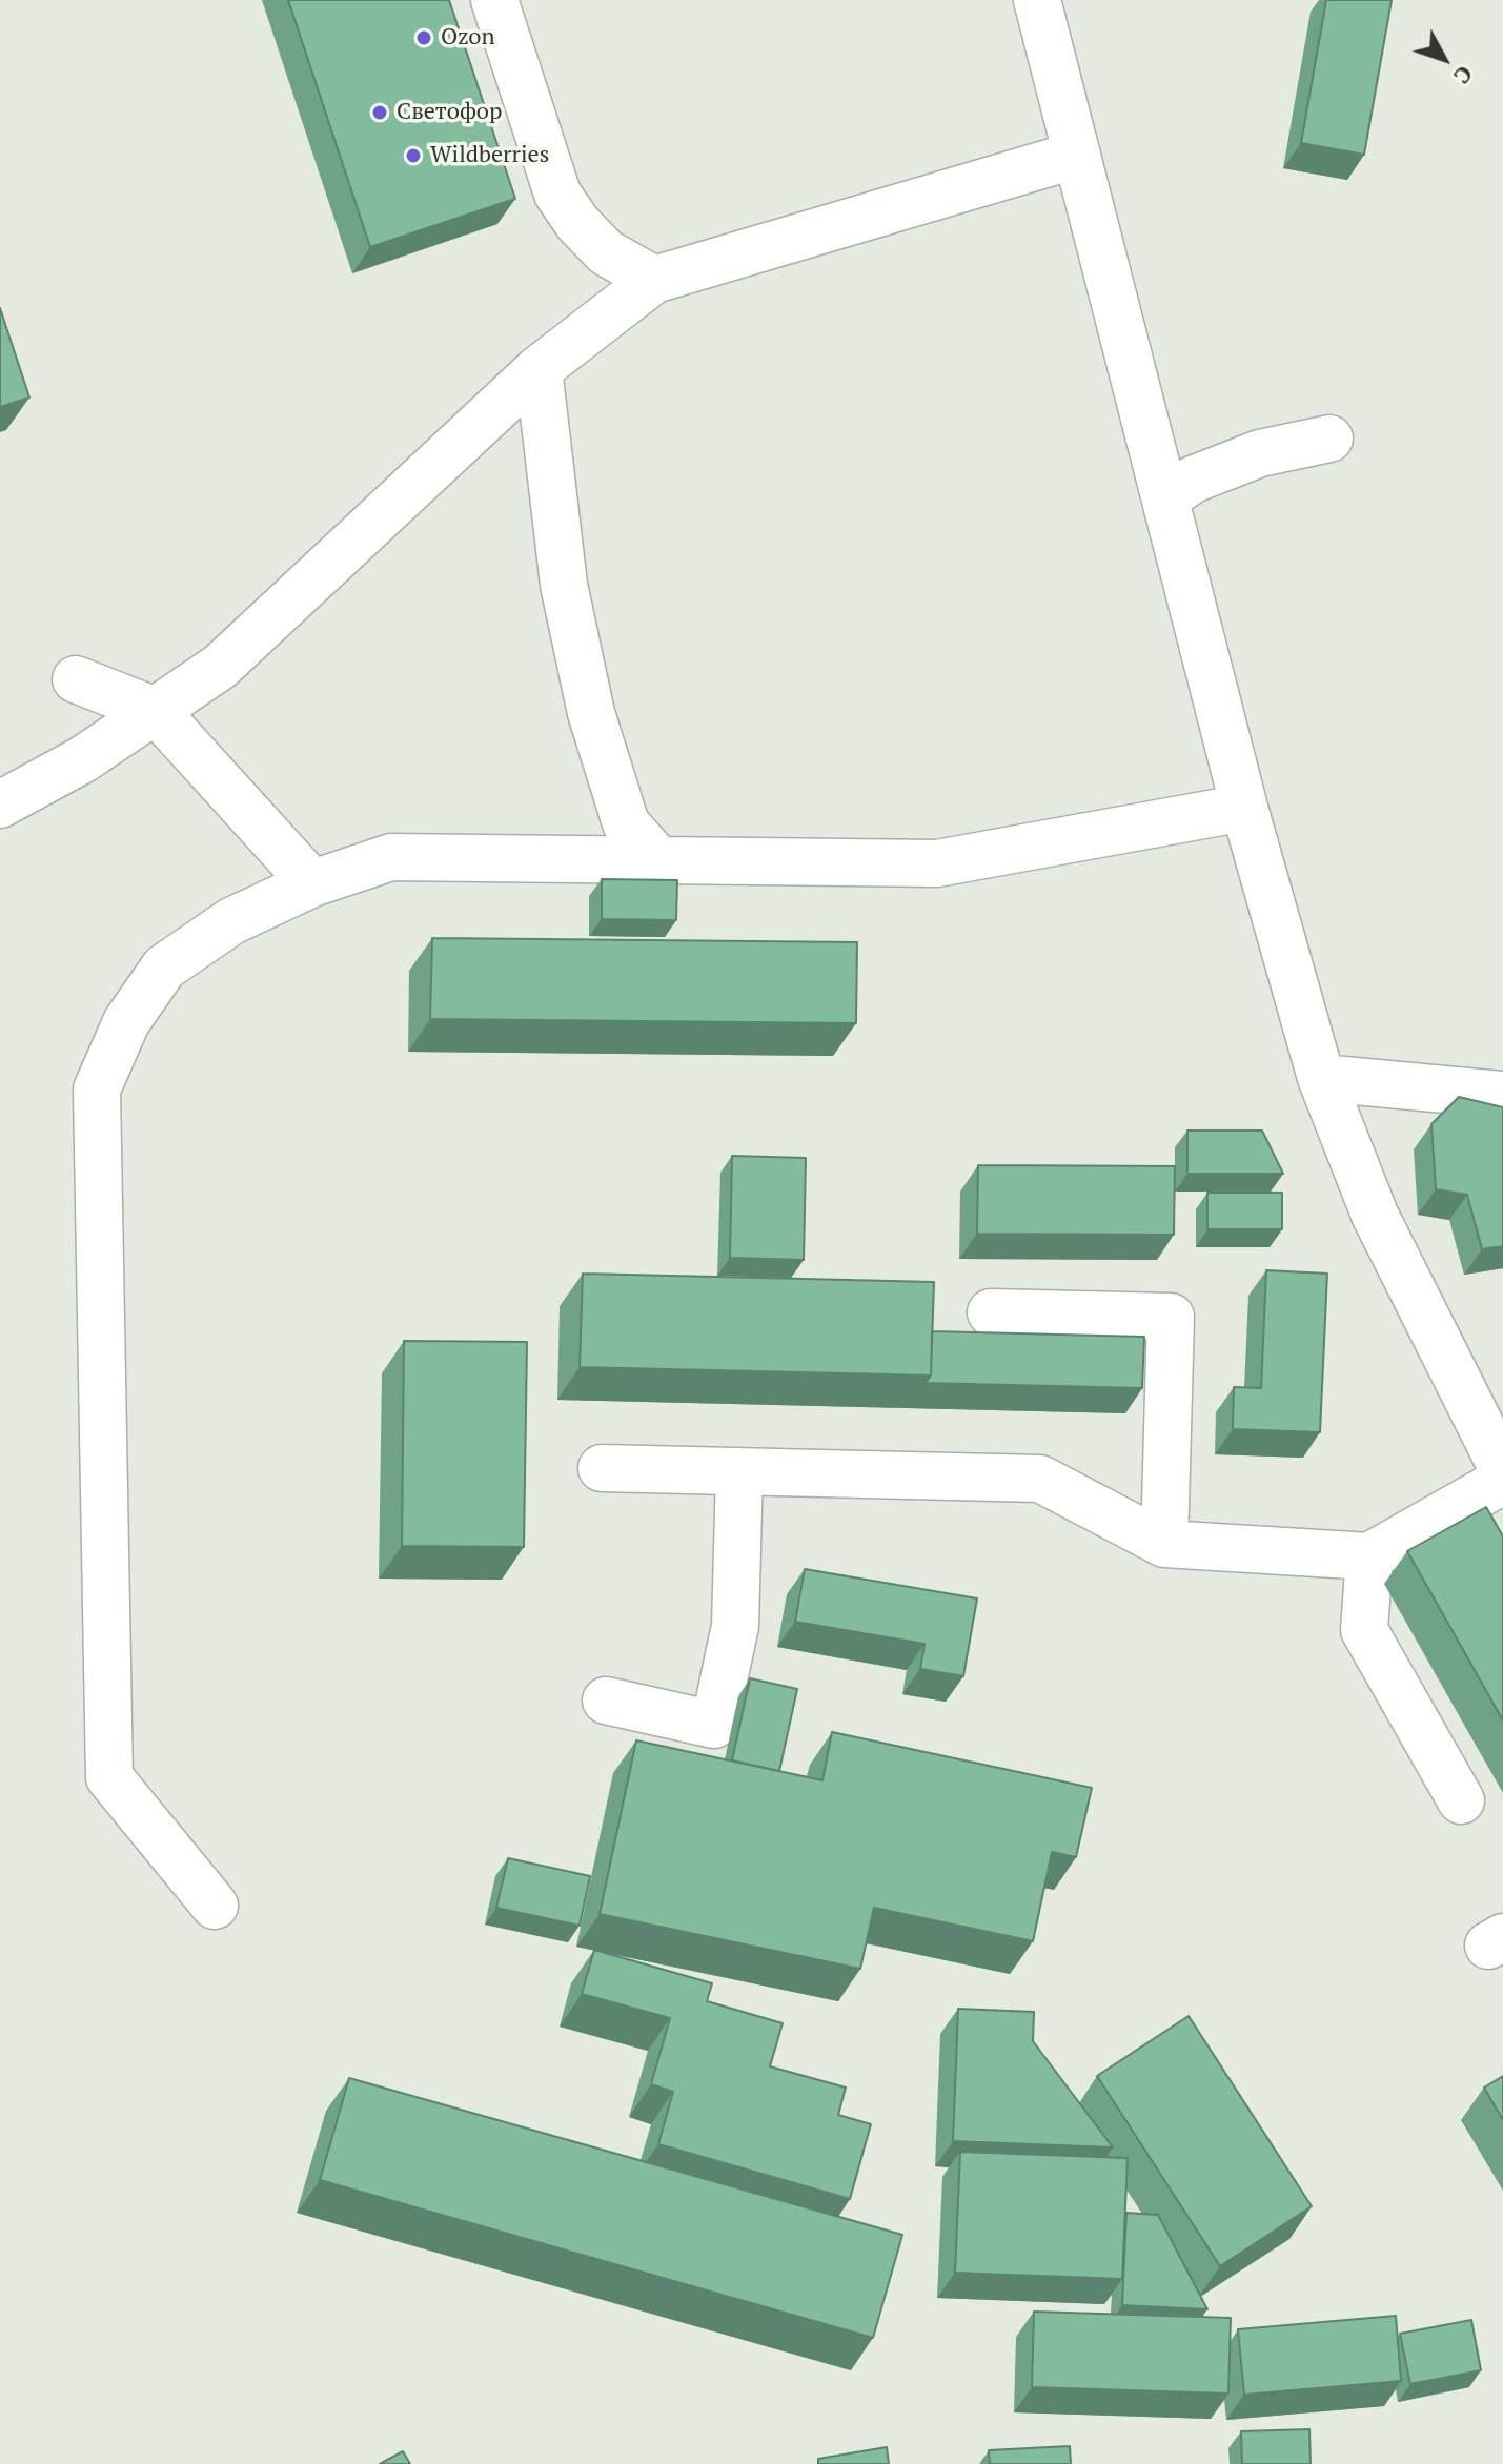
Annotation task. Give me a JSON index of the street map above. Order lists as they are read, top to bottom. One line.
{"places":["Ozon","Светофор","Wildberries"],"north":"bottom right"}
